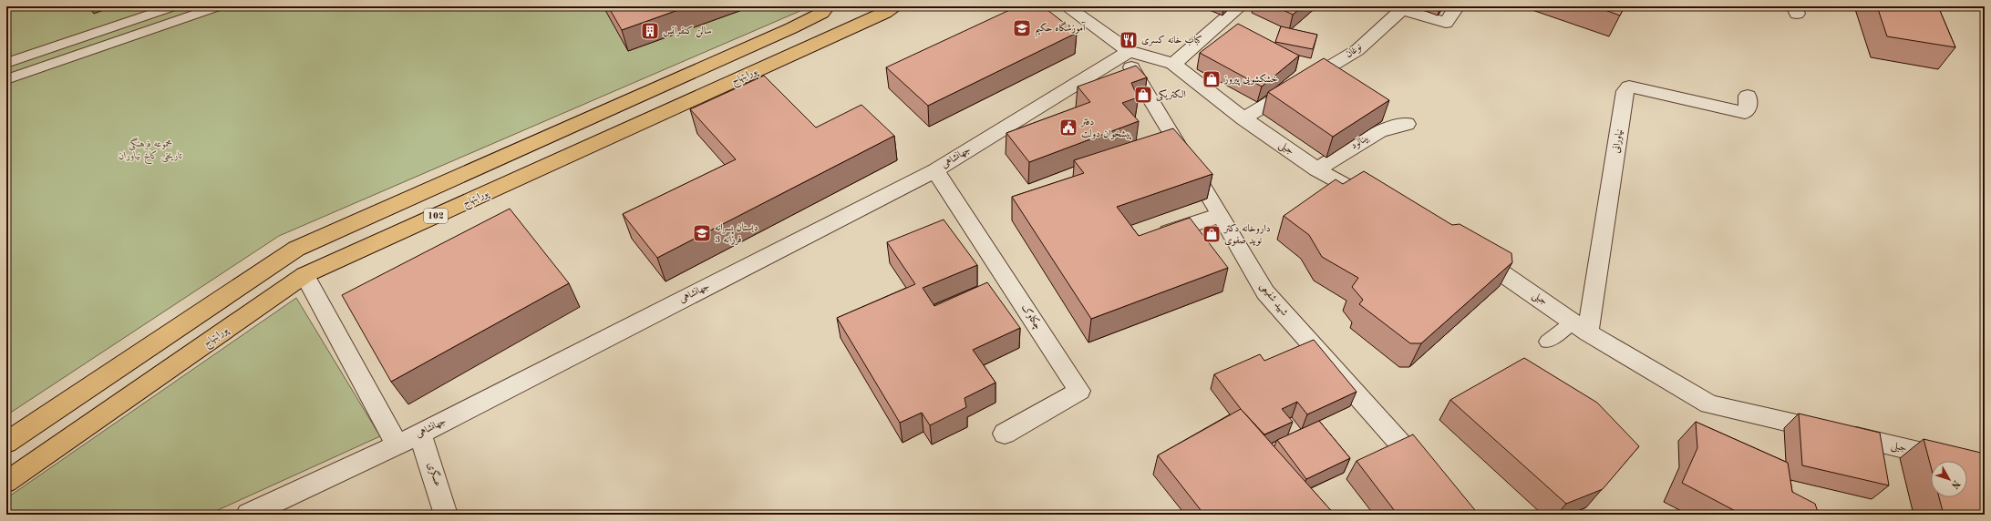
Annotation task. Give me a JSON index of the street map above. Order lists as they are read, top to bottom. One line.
{"streets":{"main road":["پورابتهاج","102"],"street":["نوغان","نیاورانی","بینالود","جبلی","جهانشاهی","شهید شفیعی","چکاوک","عسگری"]},"crossings":[["نوغان","جبلی"],["نیاورانی","جبلی"],["بینالود","جبلی"],["جبلی","جهانشاهی"],["جبلی","شهید شفیعی"],["جهانشاهی","شهید شفیعی"],["جهانشاهی","چکاوک"],["جهانشاهی","عسگری"]],"parks":["مجموعه فرهنگی تاریخی کاخ نیاوران"],"places":{"school or university":["آموزشگاه حکیم","دبستان پسرانه فرزانه 3"],"building":["سالن کنفرانس"],"restaurant":["کباب خانه کسری"],"shop":["خشکشویی پیروز","الکتریکی","داروخانه دکتر نوید صفوی"],"public building":["دفتر پیشخوان دولت"]},"north":"bottom right"}
